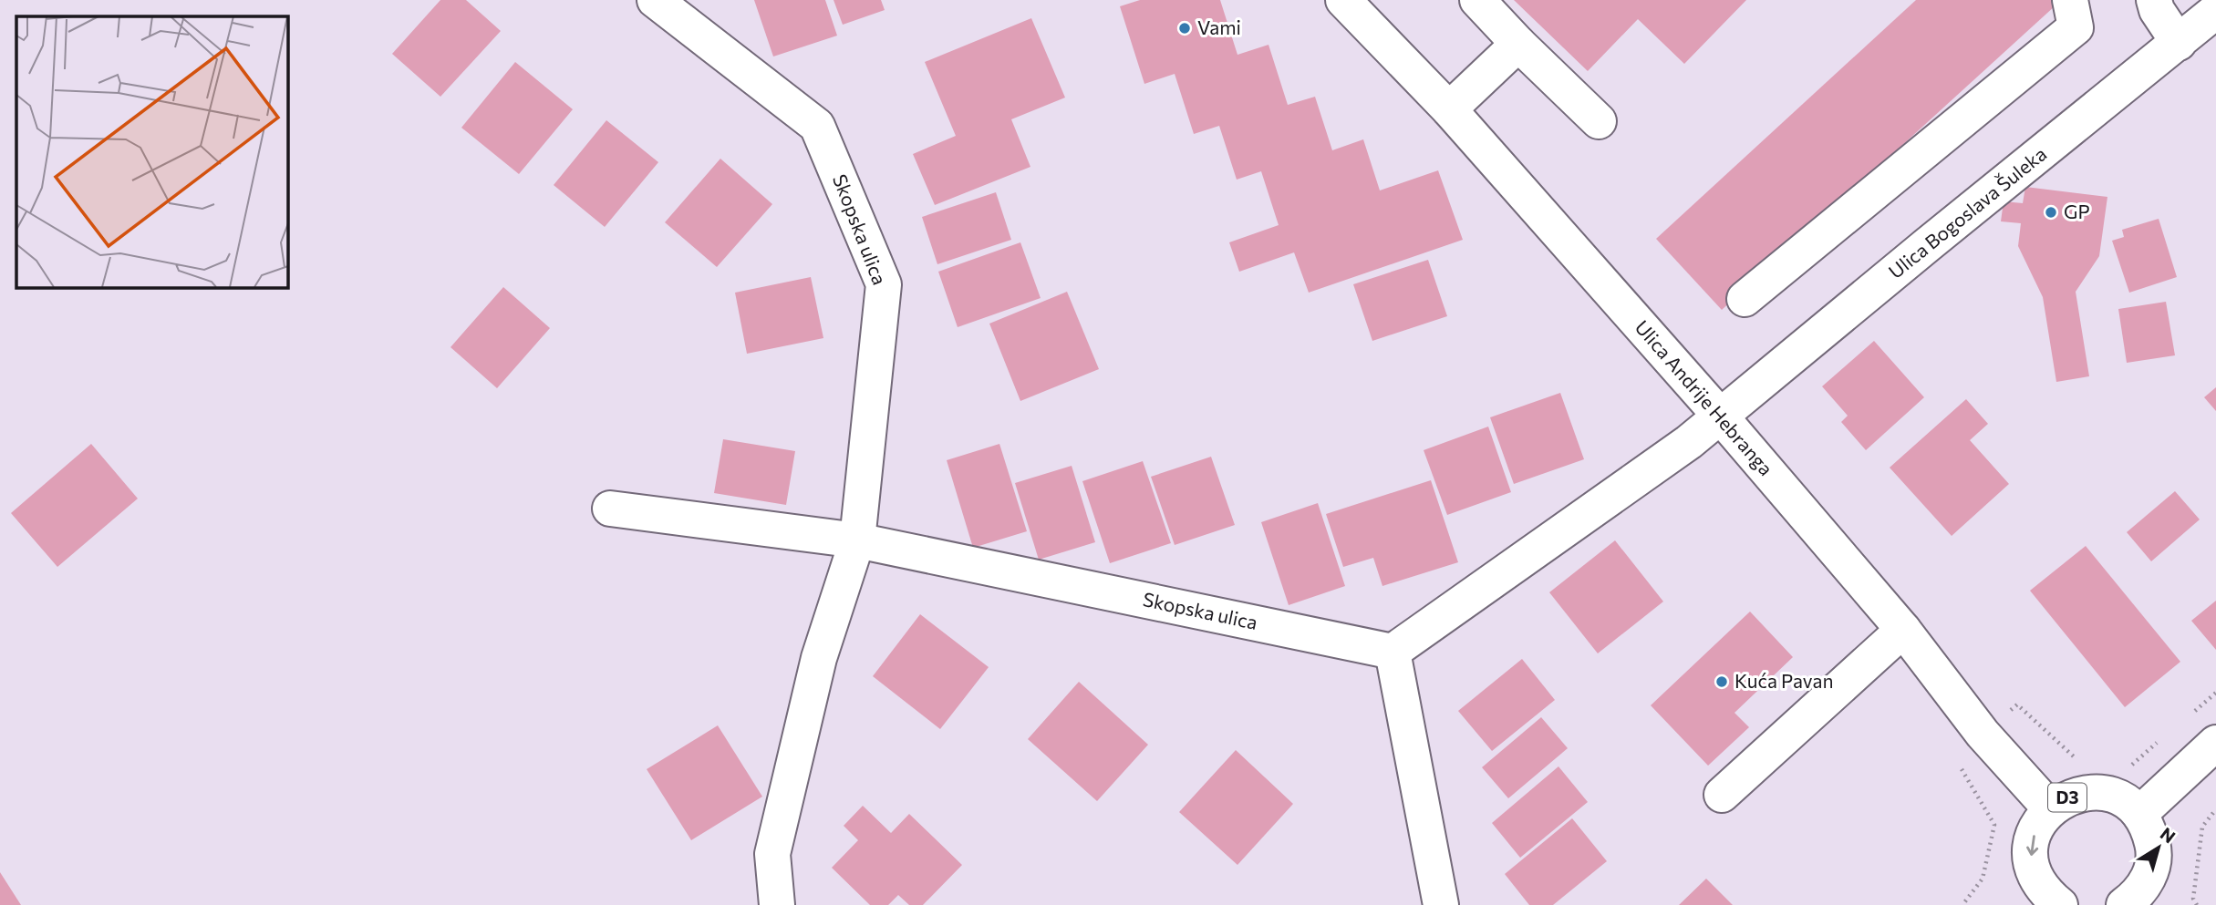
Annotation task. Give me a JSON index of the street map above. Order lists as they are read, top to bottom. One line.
{"streets":{"street":["Ulica Bogoslava Šuleka","Skopska ulica","Ulica Andrije Hebranga","D3"]},"crossings":[["Ulica Bogoslava Šuleka","Ulica Andrije Hebranga"],["Ulica Andrije Hebranga","D3"]],"places":["Vami","GP","Kuća Pavan"],"north":"top right"}
